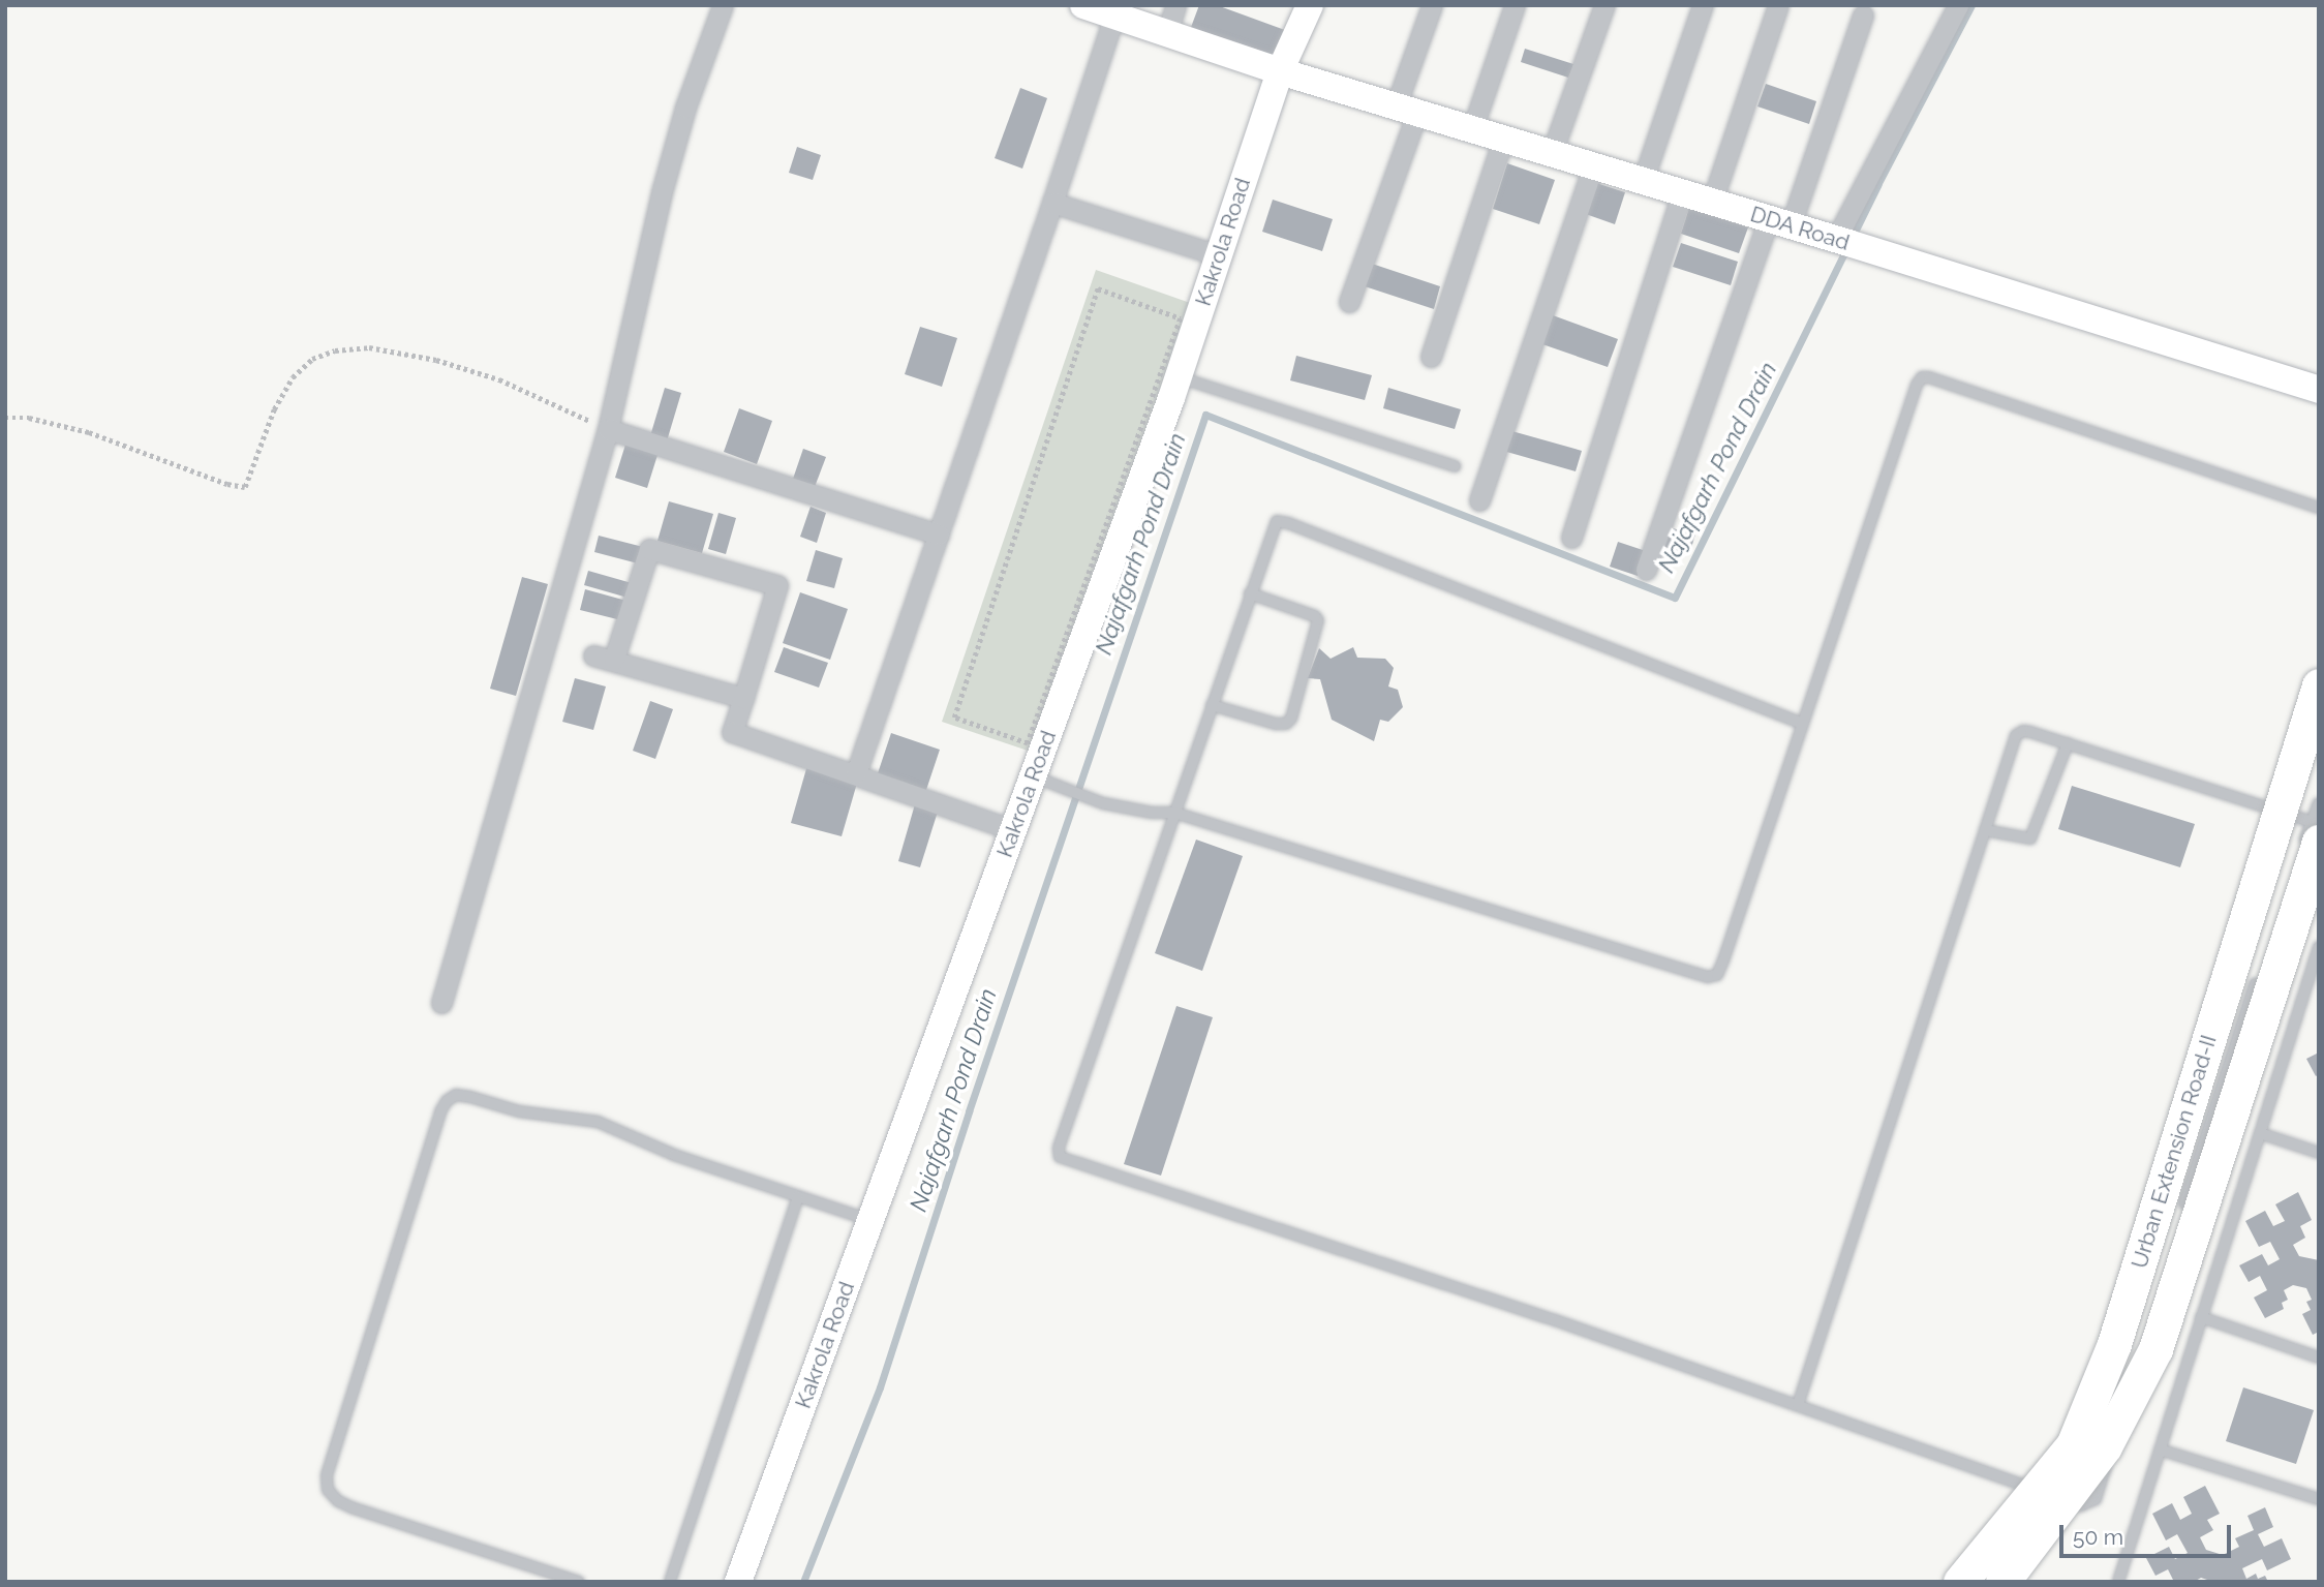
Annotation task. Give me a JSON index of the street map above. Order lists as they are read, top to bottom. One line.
{"streets":{"highway":["Urban Extension Road-II"],"street":["DDA Road","Kakrola Road"]},"crossings":[["DDA Road","Kakrola Road"]],"water":["Najafgarh Pond Drain"],"scale_bar":"50 m"}
